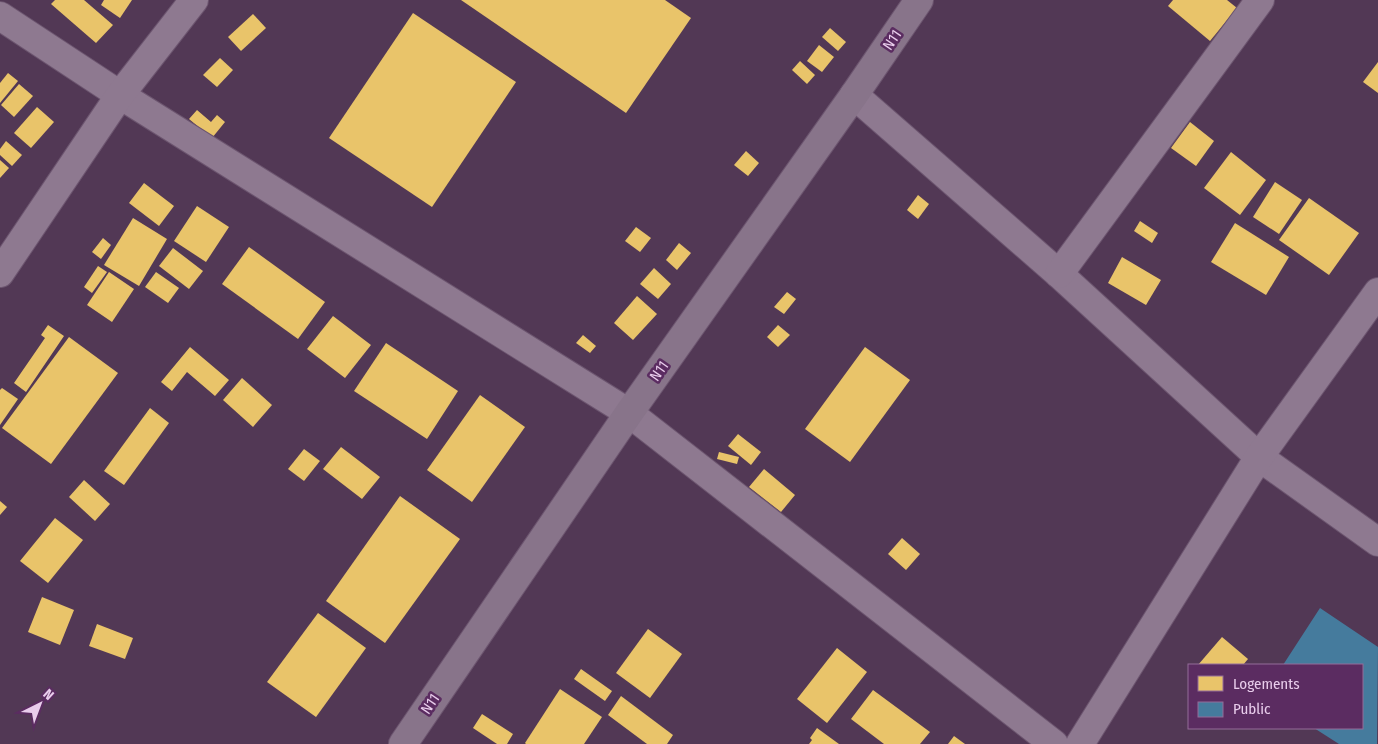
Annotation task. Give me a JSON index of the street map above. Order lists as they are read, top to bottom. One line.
{"streets":{"main road":["N11"]},"legend":["Logements","Public"],"north":"top right"}
